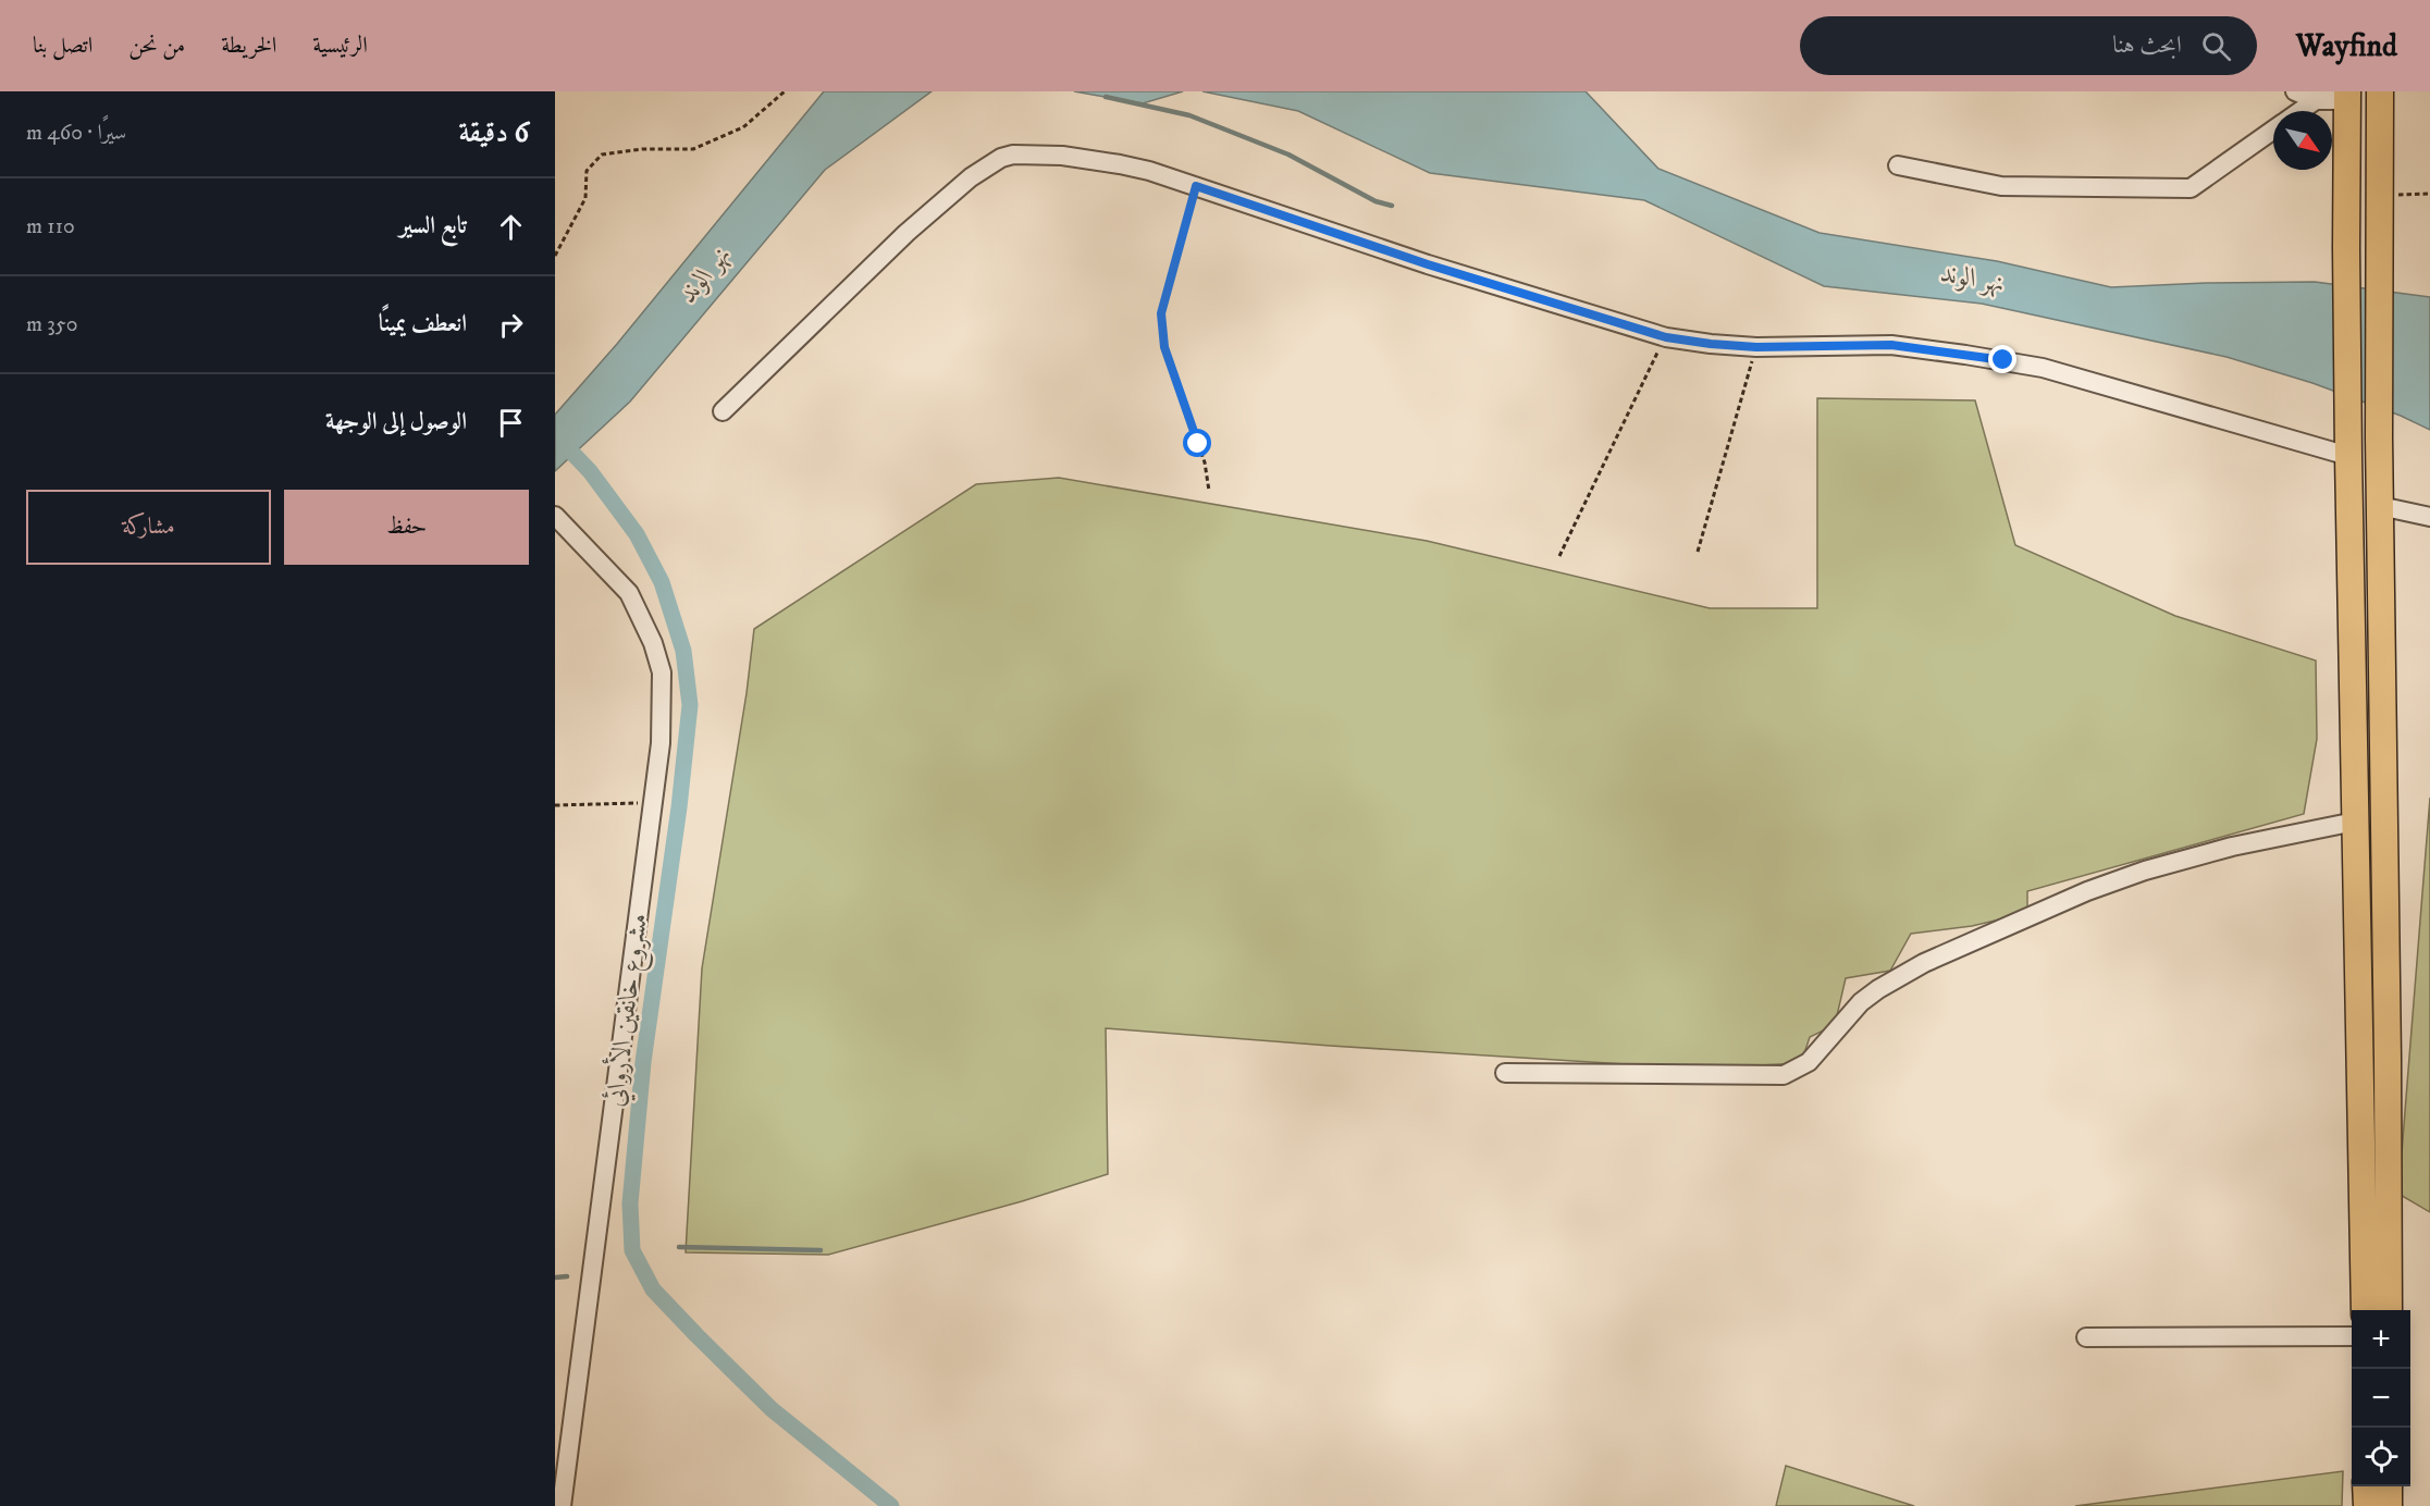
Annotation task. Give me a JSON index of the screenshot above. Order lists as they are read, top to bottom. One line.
{"water":["نهر الوند","مشروع خانقين الأروائي"],"north":"bottom right","page":{"header":"Wayfind","search":"ابحث هنا","nav":["الرئيسية","الخريطة","من نحن","اتصل بنا"],"heading":["6 دقيقة","سيرًا · 460 m"],"list":[["تابع السير","110 m"],["انعطف يمينًا","350 m"],"الوصول إلى الوجهة"],"buttons":["حفظ","مشاركة"],"map_buttons":["+","−"]}}
